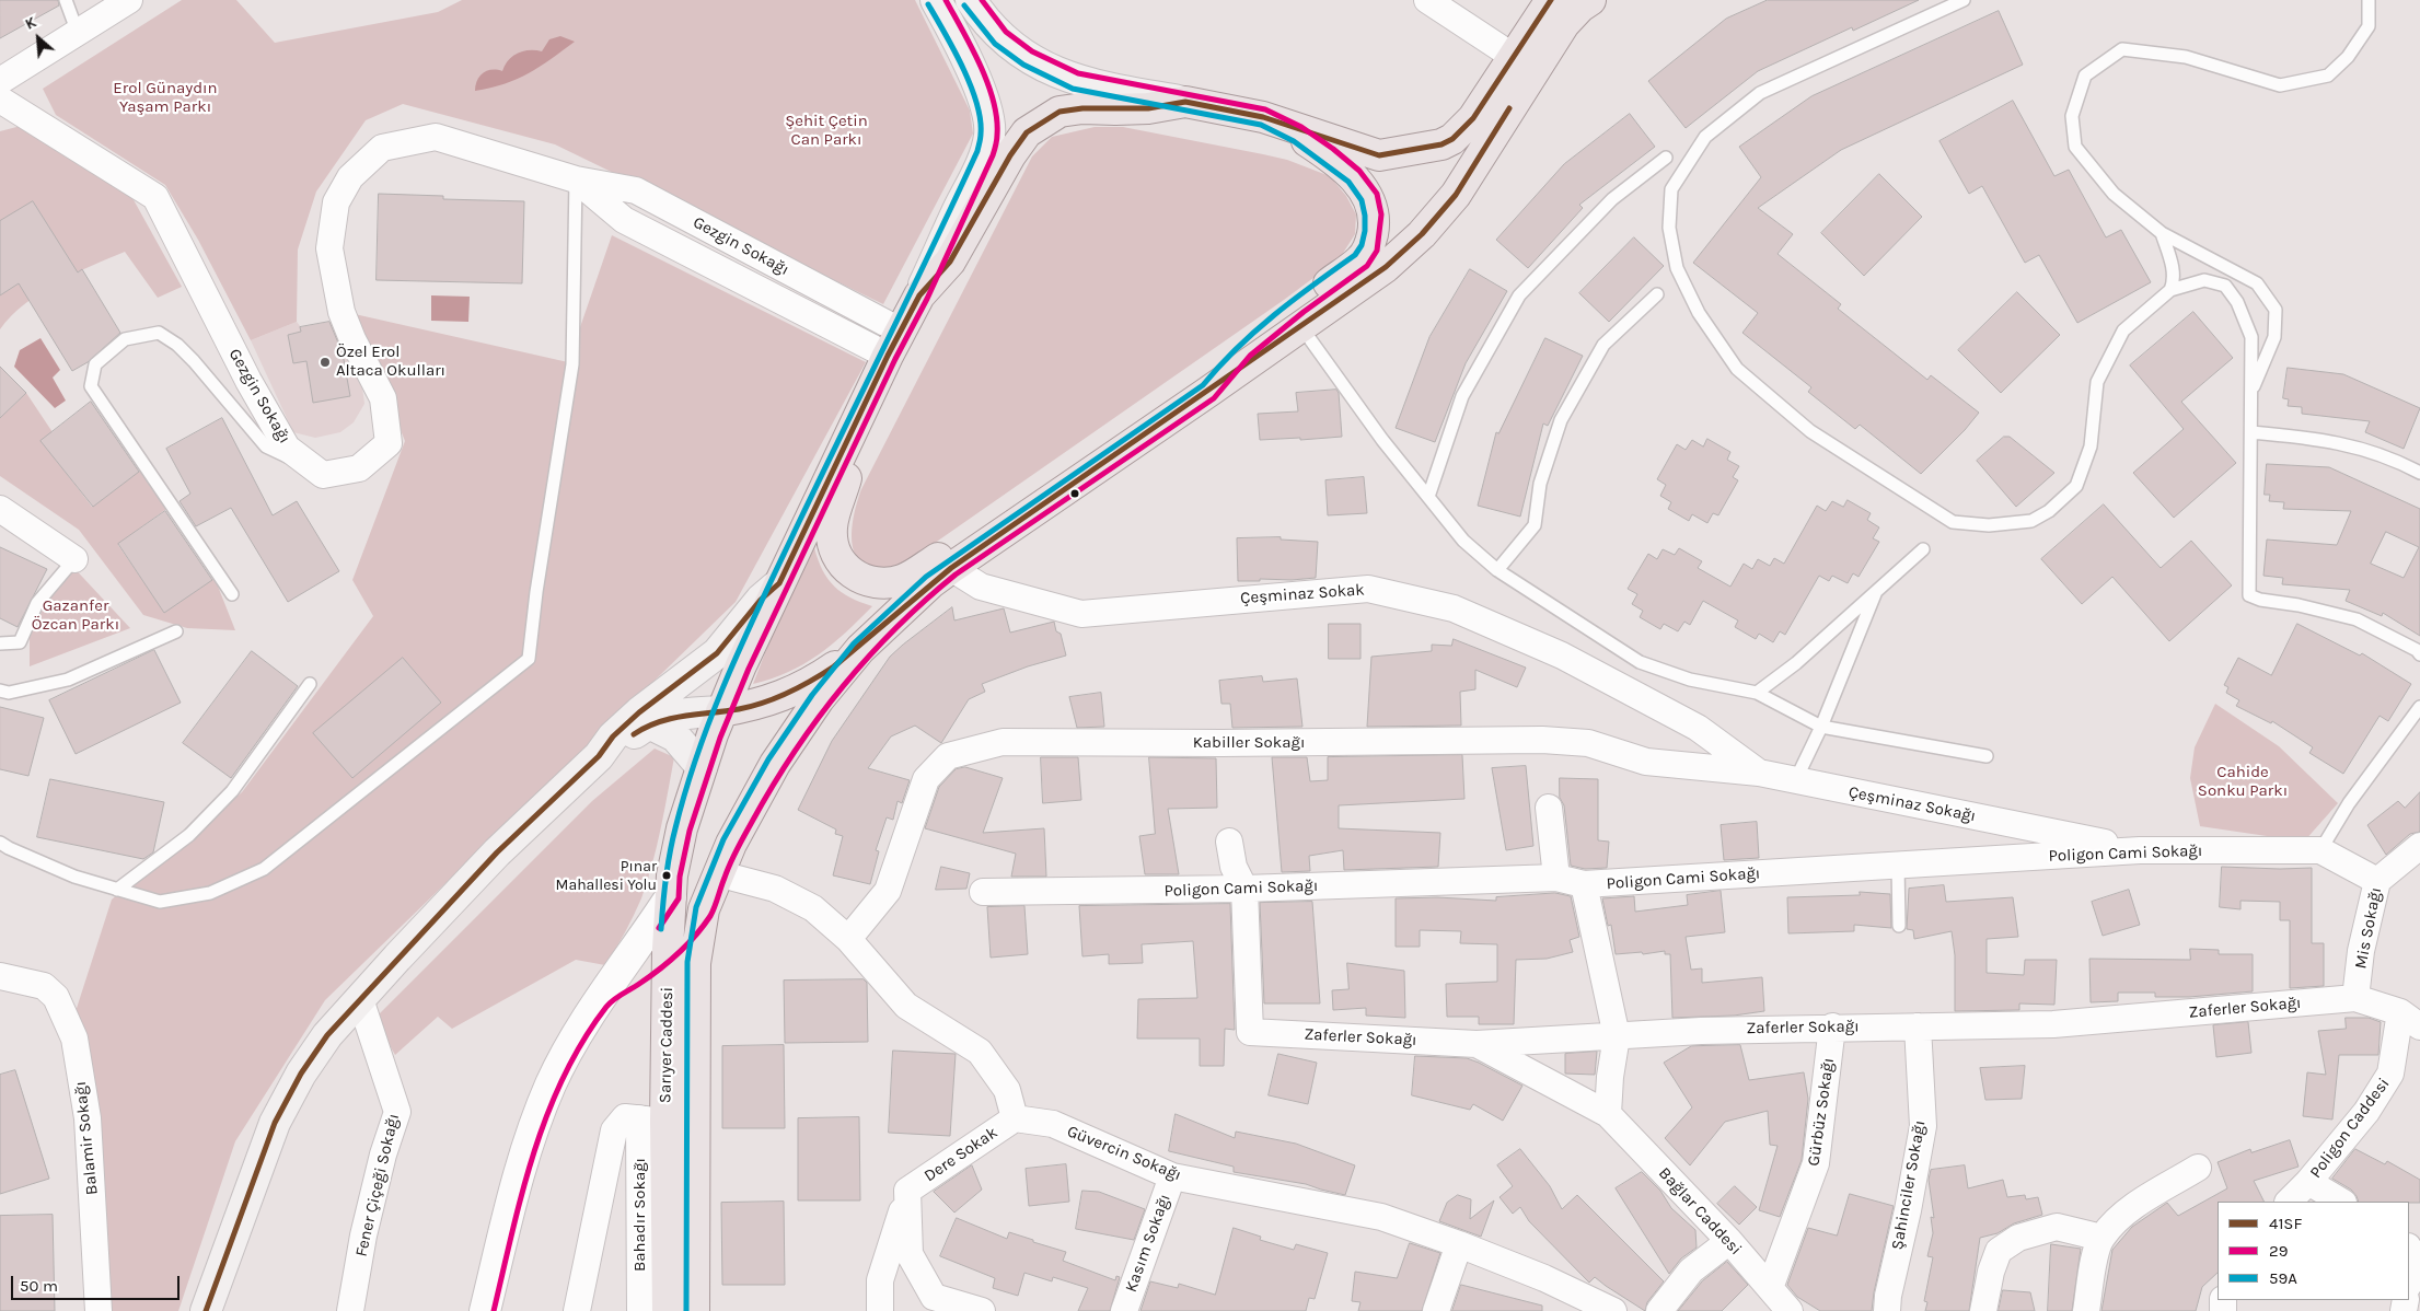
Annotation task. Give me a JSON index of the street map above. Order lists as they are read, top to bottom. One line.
{"streets":{"main road":["Sarıyer Caddesi"],"street":["Gezgin Sokağı","Çeşminaz Sokak","Kabiller Sokağı","Çeşminaz Sokağı","Poligon Cami Sokağı","Mis Sokağı","Zaferler Sokağı","Gürbüz Sokağı","Poligon Caddesi","Balamir Sokağı","Güvercin Sokağı","Dere Sokak","Fener Çiçeği Sokağı","Şahinciler Sokağı","Bağlar Caddesi","Bahadır Sokağı","Kasım Sokağı"]},"crossings":[["Gezgin Sokağı","Sarıyer Caddesi"],["Çeşminaz Sokak","Çeşminaz Sokağı"],["Çeşminaz Sokak","Sarıyer Caddesi"],["Kabiller Sokağı","Çeşminaz Sokağı"],["Çeşminaz Sokağı","Poligon Cami Sokağı"],["Poligon Cami Sokağı","Mis Sokağı"],["Poligon Cami Sokağı","Zaferler Sokağı"],["Mis Sokağı","Zaferler Sokağı"],["Zaferler Sokağı","Gürbüz Sokağı"],["Zaferler Sokağı","Şahinciler Sokağı"],["Zaferler Sokağı","Bağlar Caddesi"],["Sarıyer Caddesi","Bahadır Sokağı"],["Gürbüz Sokağı","Bağlar Caddesi"],["Güvercin Sokağı","Dere Sokak"],["Güvercin Sokağı","Kasım Sokağı"]],"parks":["Erol Günaydın Yaşam Parkı","Şehit Çetin Can Parkı","Gazanfer Özcan Parkı","Cahide Sonku Parkı"],"places":["Özel Erol Altaca Okulları","Pınar Mahallesi Yolu"],"lines":["transit line 41SF","transit line 29","transit line 59A"],"legend":["41SF","29","59A"],"scale_bar":"50 m","north":"top left"}
